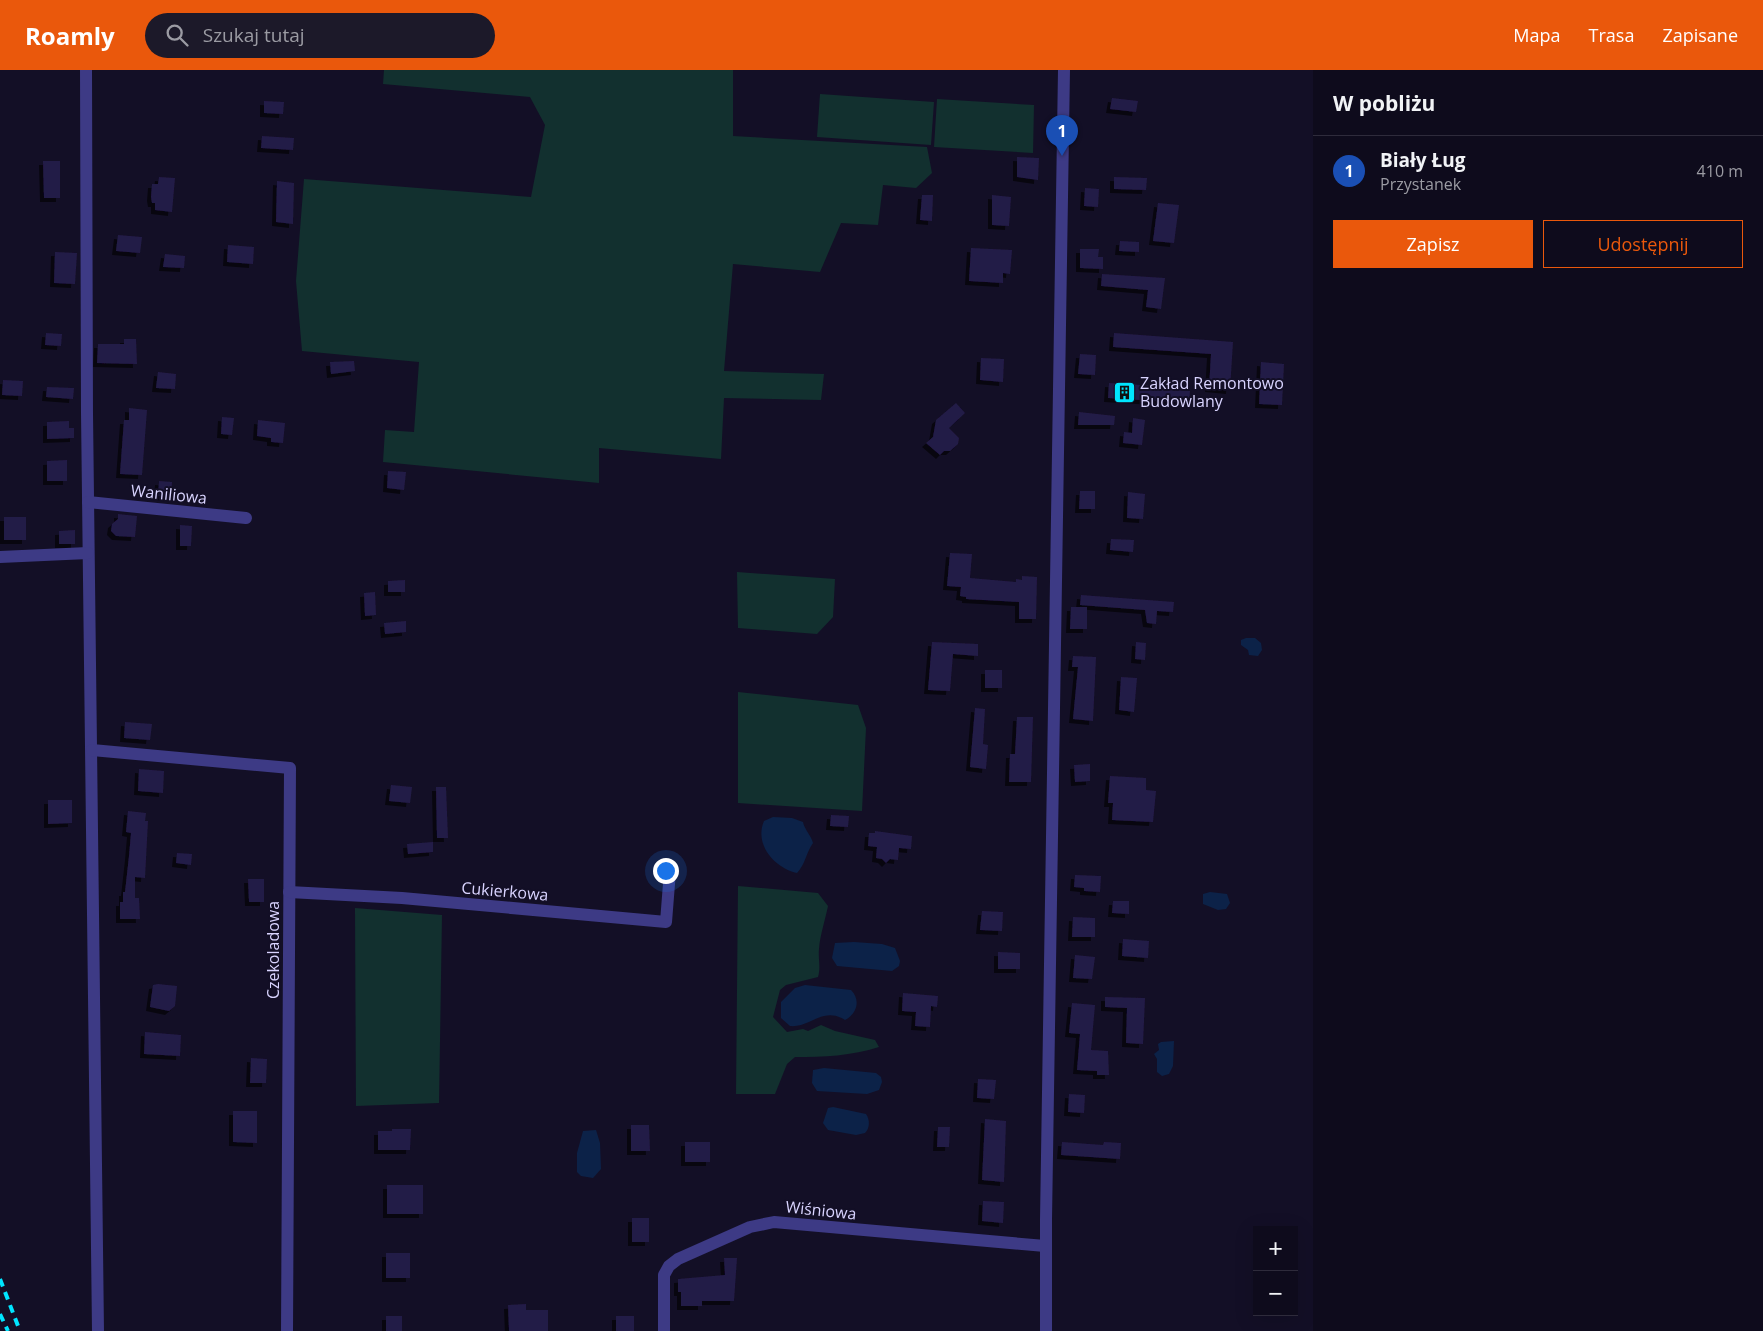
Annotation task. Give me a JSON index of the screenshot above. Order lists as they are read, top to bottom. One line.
{"streets":{"street":["Waniliowa","Cukierkowa","Czekoladowa","Wiśniowa"]},"crossings":[["Cukierkowa","Czekoladowa"]],"places":{"building":["Zakład Remontowo Budowlany"]},"page":{"header":"Roamly","search":"Szukaj tutaj","nav":["Mapa","Trasa","Zapisane"],"heading":"W pobliżu","pins":"1","list":[{"mark":"1","name":"Biały Ług","note":"Przystanek","value":"410 m"}],"buttons":["Zapisz","Udostępnij"],"map_buttons":["+","−"]}}
